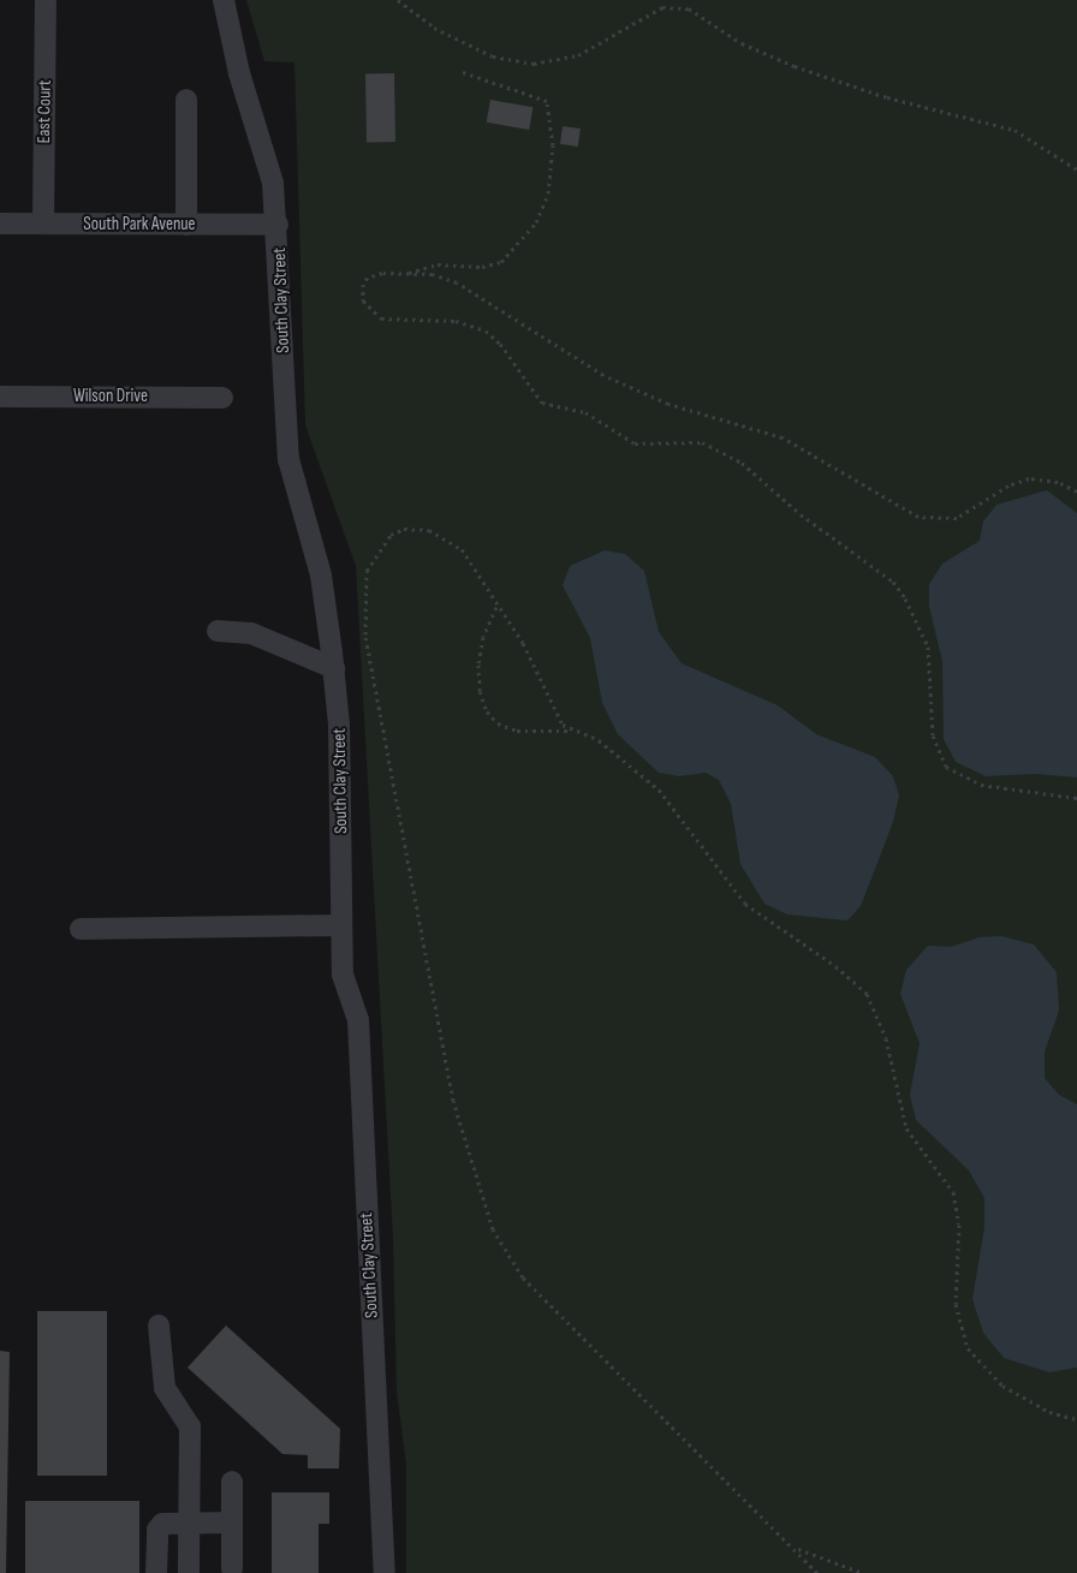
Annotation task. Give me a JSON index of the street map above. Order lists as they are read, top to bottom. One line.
{"streets":{"street":["East Court","South Park Avenue","South Clay Street","Wilson Drive"]},"crossings":[["East Court","South Park Avenue"],["South Park Avenue","South Clay Street"]]}
